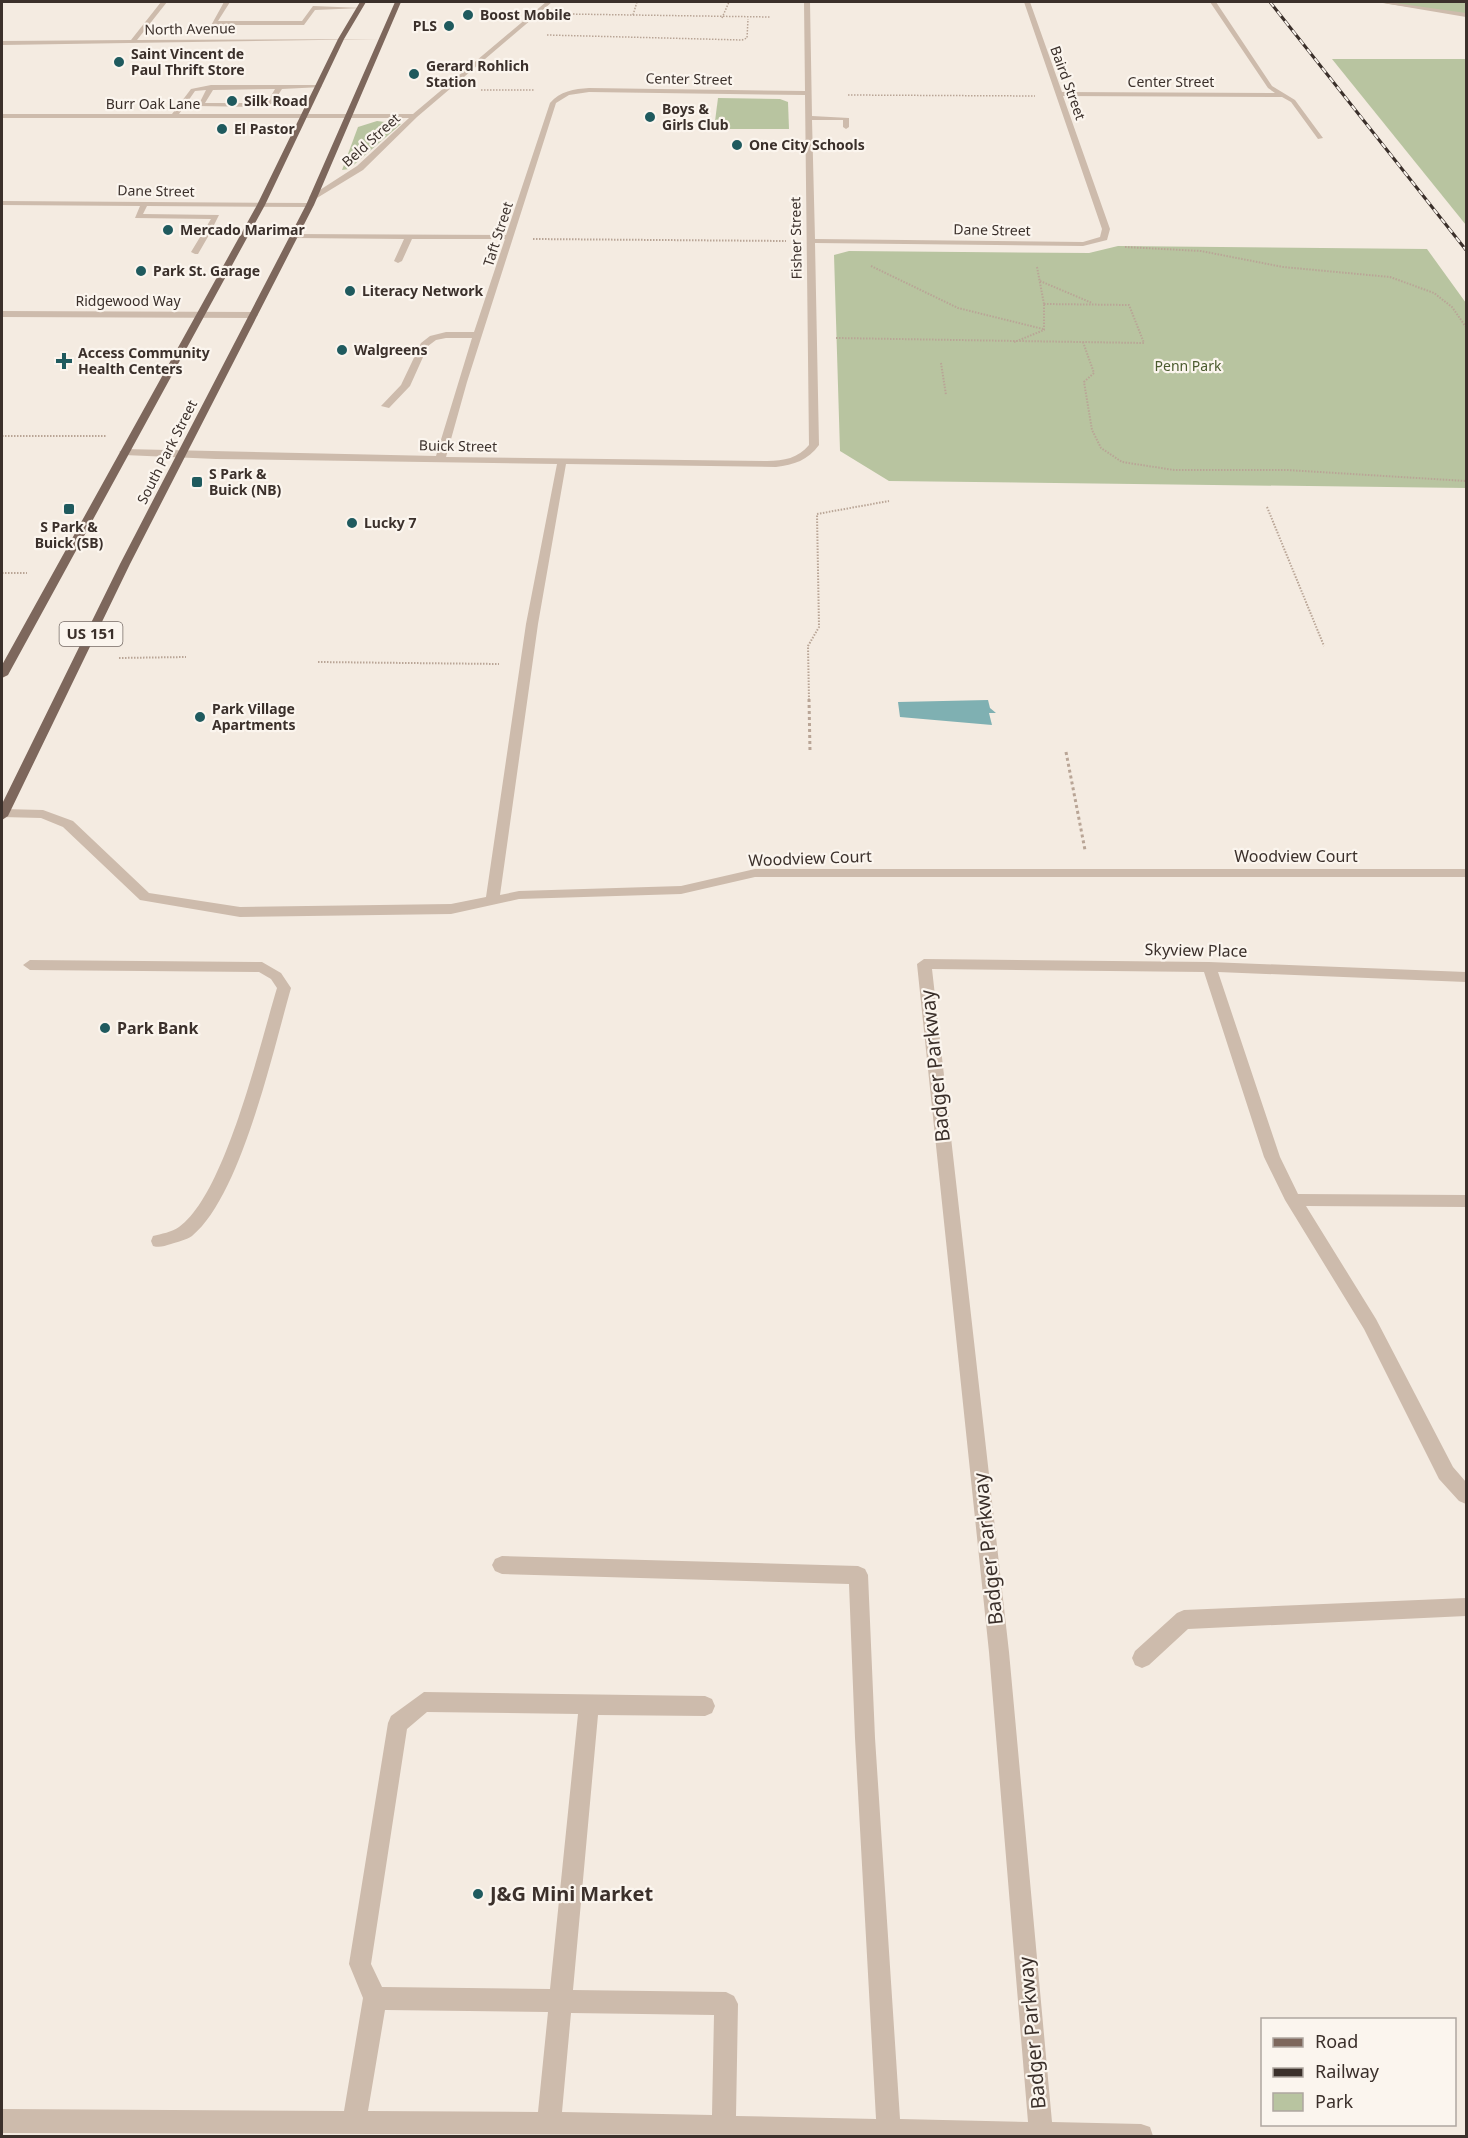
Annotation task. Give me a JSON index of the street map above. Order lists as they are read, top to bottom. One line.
{"streets":{"main road":["South Park Street","US 151"],"street":["North Avenue","Center Street","Baird Street","Burr Oak Lane","Beld Street","Dane Street","Taft Street","Fisher Street","Ridgewood Way","Buick Street","Woodview Court","Skyview Place","Badger Parkway"]},"crossings":[["North Avenue","South Park Street"],["Center Street","Baird Street"],["Center Street","Taft Street"],["Center Street","Fisher Street"],["Baird Street","Dane Street"],["Burr Oak Lane","Beld Street"],["Beld Street","Dane Street"],["Beld Street","South Park Street"],["Dane Street","Fisher Street"],["Dane Street","South Park Street"],["Taft Street","Buick Street"],["Fisher Street","Buick Street"],["Ridgewood Way","South Park Street"],["Buick Street","South Park Street"],["South Park Street","Woodview Court"],["Skyview Place","Badger Parkway"]],"parks":["Penn Park"],"places":{"other":["Boost Mobile","PLS","Saint Vincent de Paul Thrift Store","Gerard Rohlich Station","Silk Road","Boys & Girls Club","El Pastor","One City Schools","Mercado Marimar","Park St. Garage","Literacy Network","Walgreens","Lucky 7","Park Village Apartments","Park Bank","J&G Mini Market"],"health":["Access Community Health Centers"],"transit":["S Park & Buick (NB)","S Park & Buick (SB)"]},"legend":["Road","Railway","Park"]}
